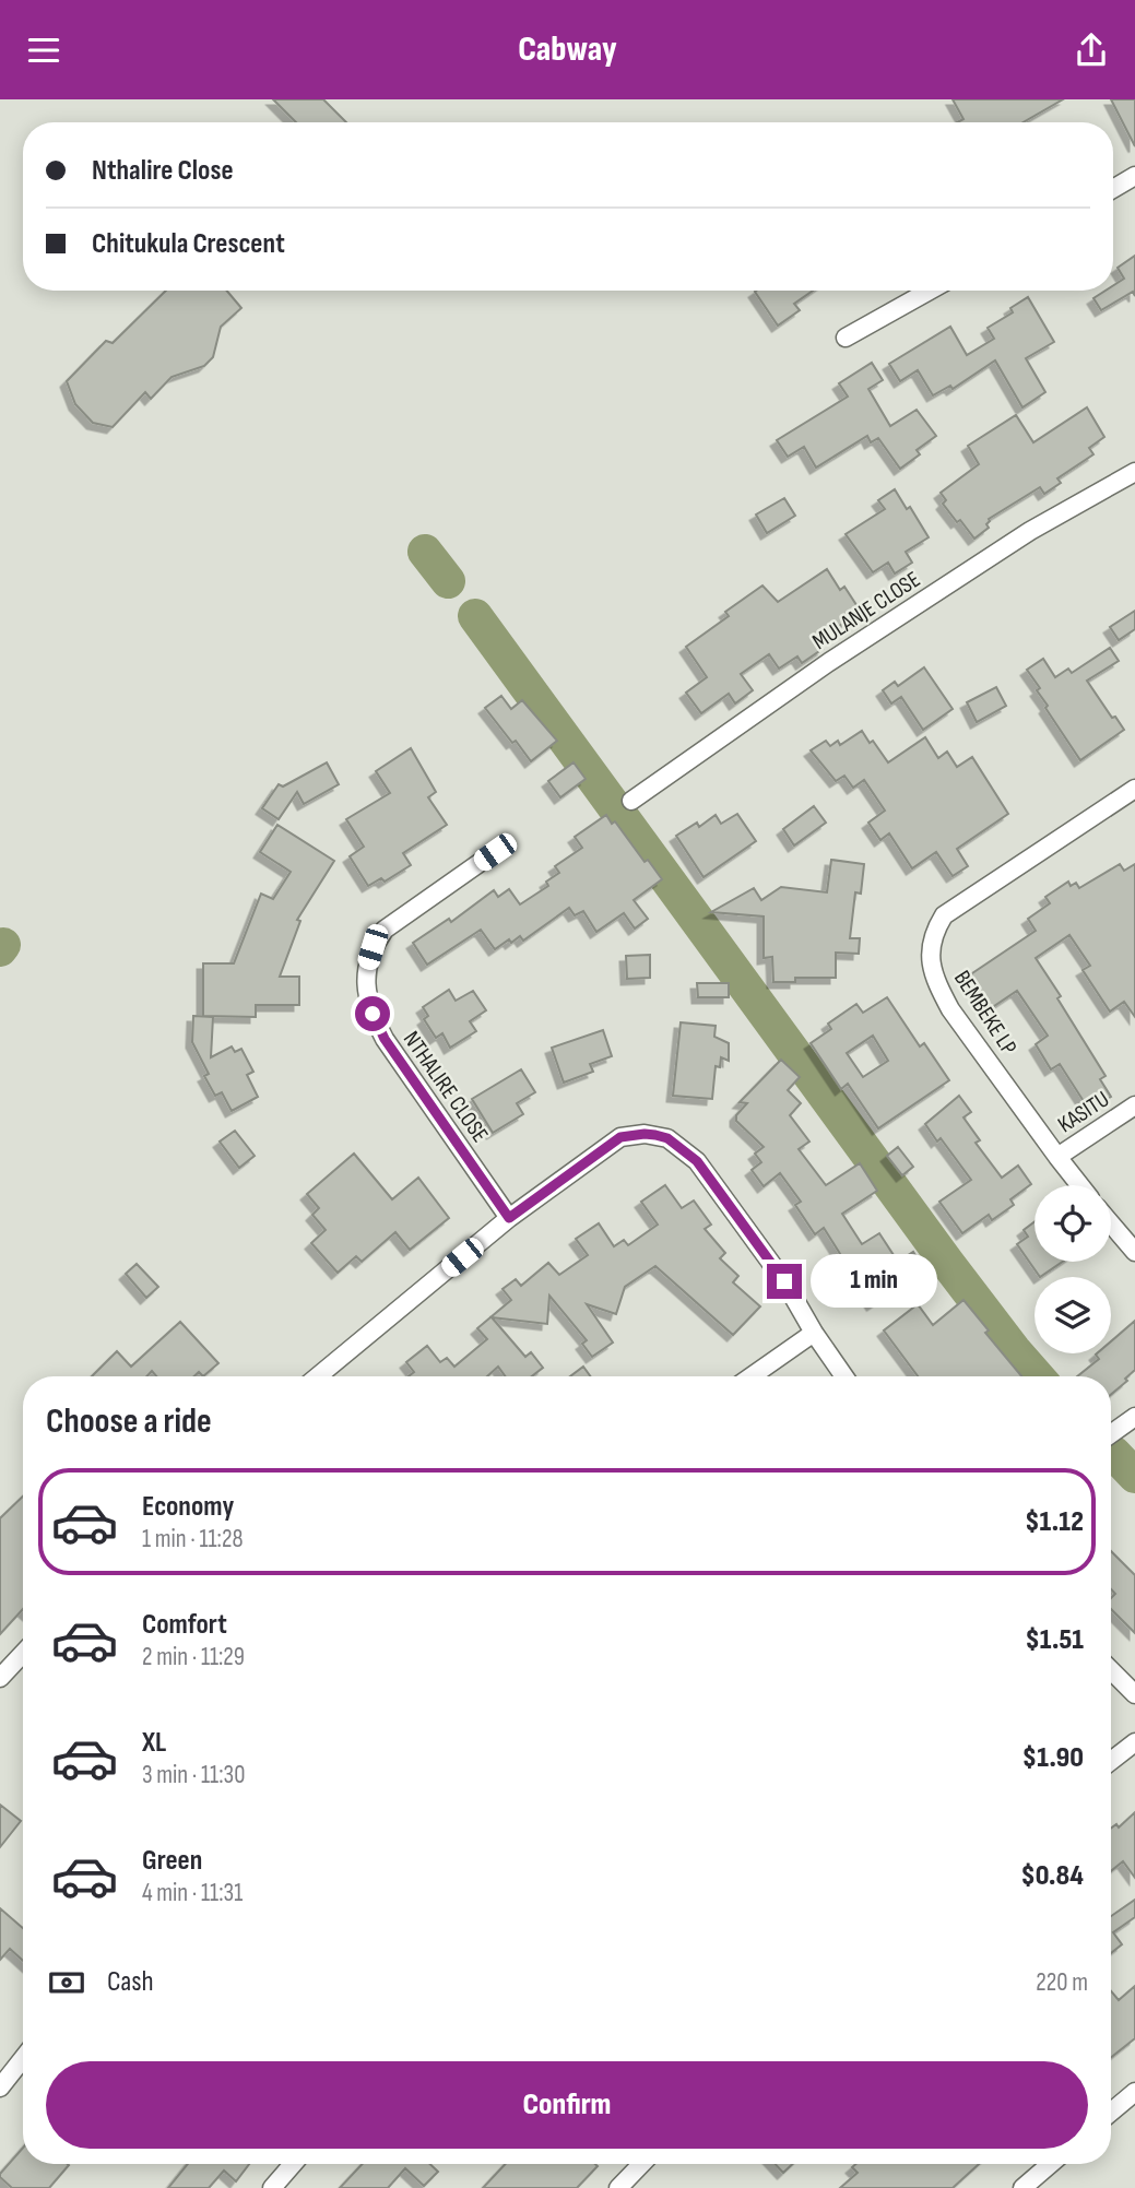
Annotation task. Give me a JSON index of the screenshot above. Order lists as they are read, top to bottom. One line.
{"streets":{"street":["MULANJE CLOSE","BEMBEKE LP","NTHALIRE CLOSE","KASITU"]},"crossings":[["BEMBEKE LP","KASITU"]],"page":{"header":"Cabway","banner":["Nthalire Close","Chitukula Crescent"],"bubble":"1 min","heading":"Choose a ride","list":[{"name":"Economy","note":"1 min · 11:28","value":"$1.12"},{"name":"Comfort","note":"2 min · 11:29","value":"$1.51"},{"name":"XL","note":"3 min · 11:30","value":"$1.90"},{"name":"Green","note":"4 min · 11:31","value":"$0.84"}],"pay":["Cash","220 m"],"buttons":"Confirm"}}
